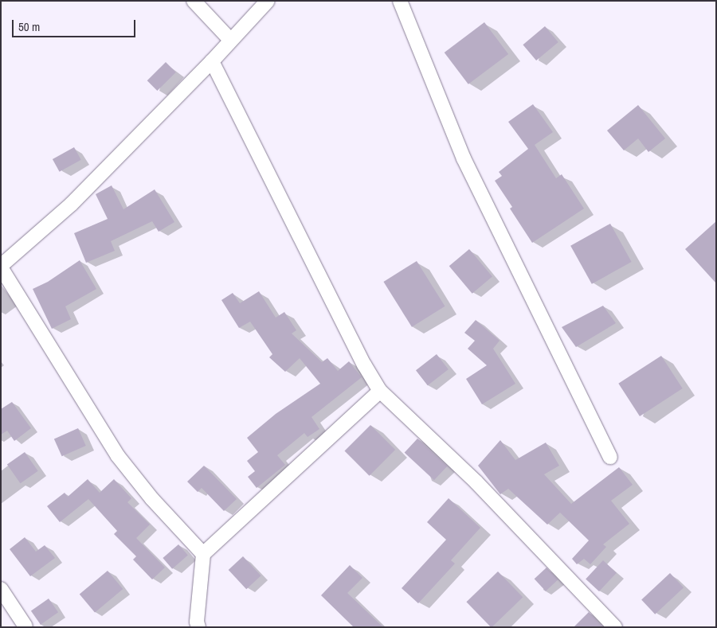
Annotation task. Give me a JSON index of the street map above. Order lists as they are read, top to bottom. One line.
{"scale_bar":"50 m"}
